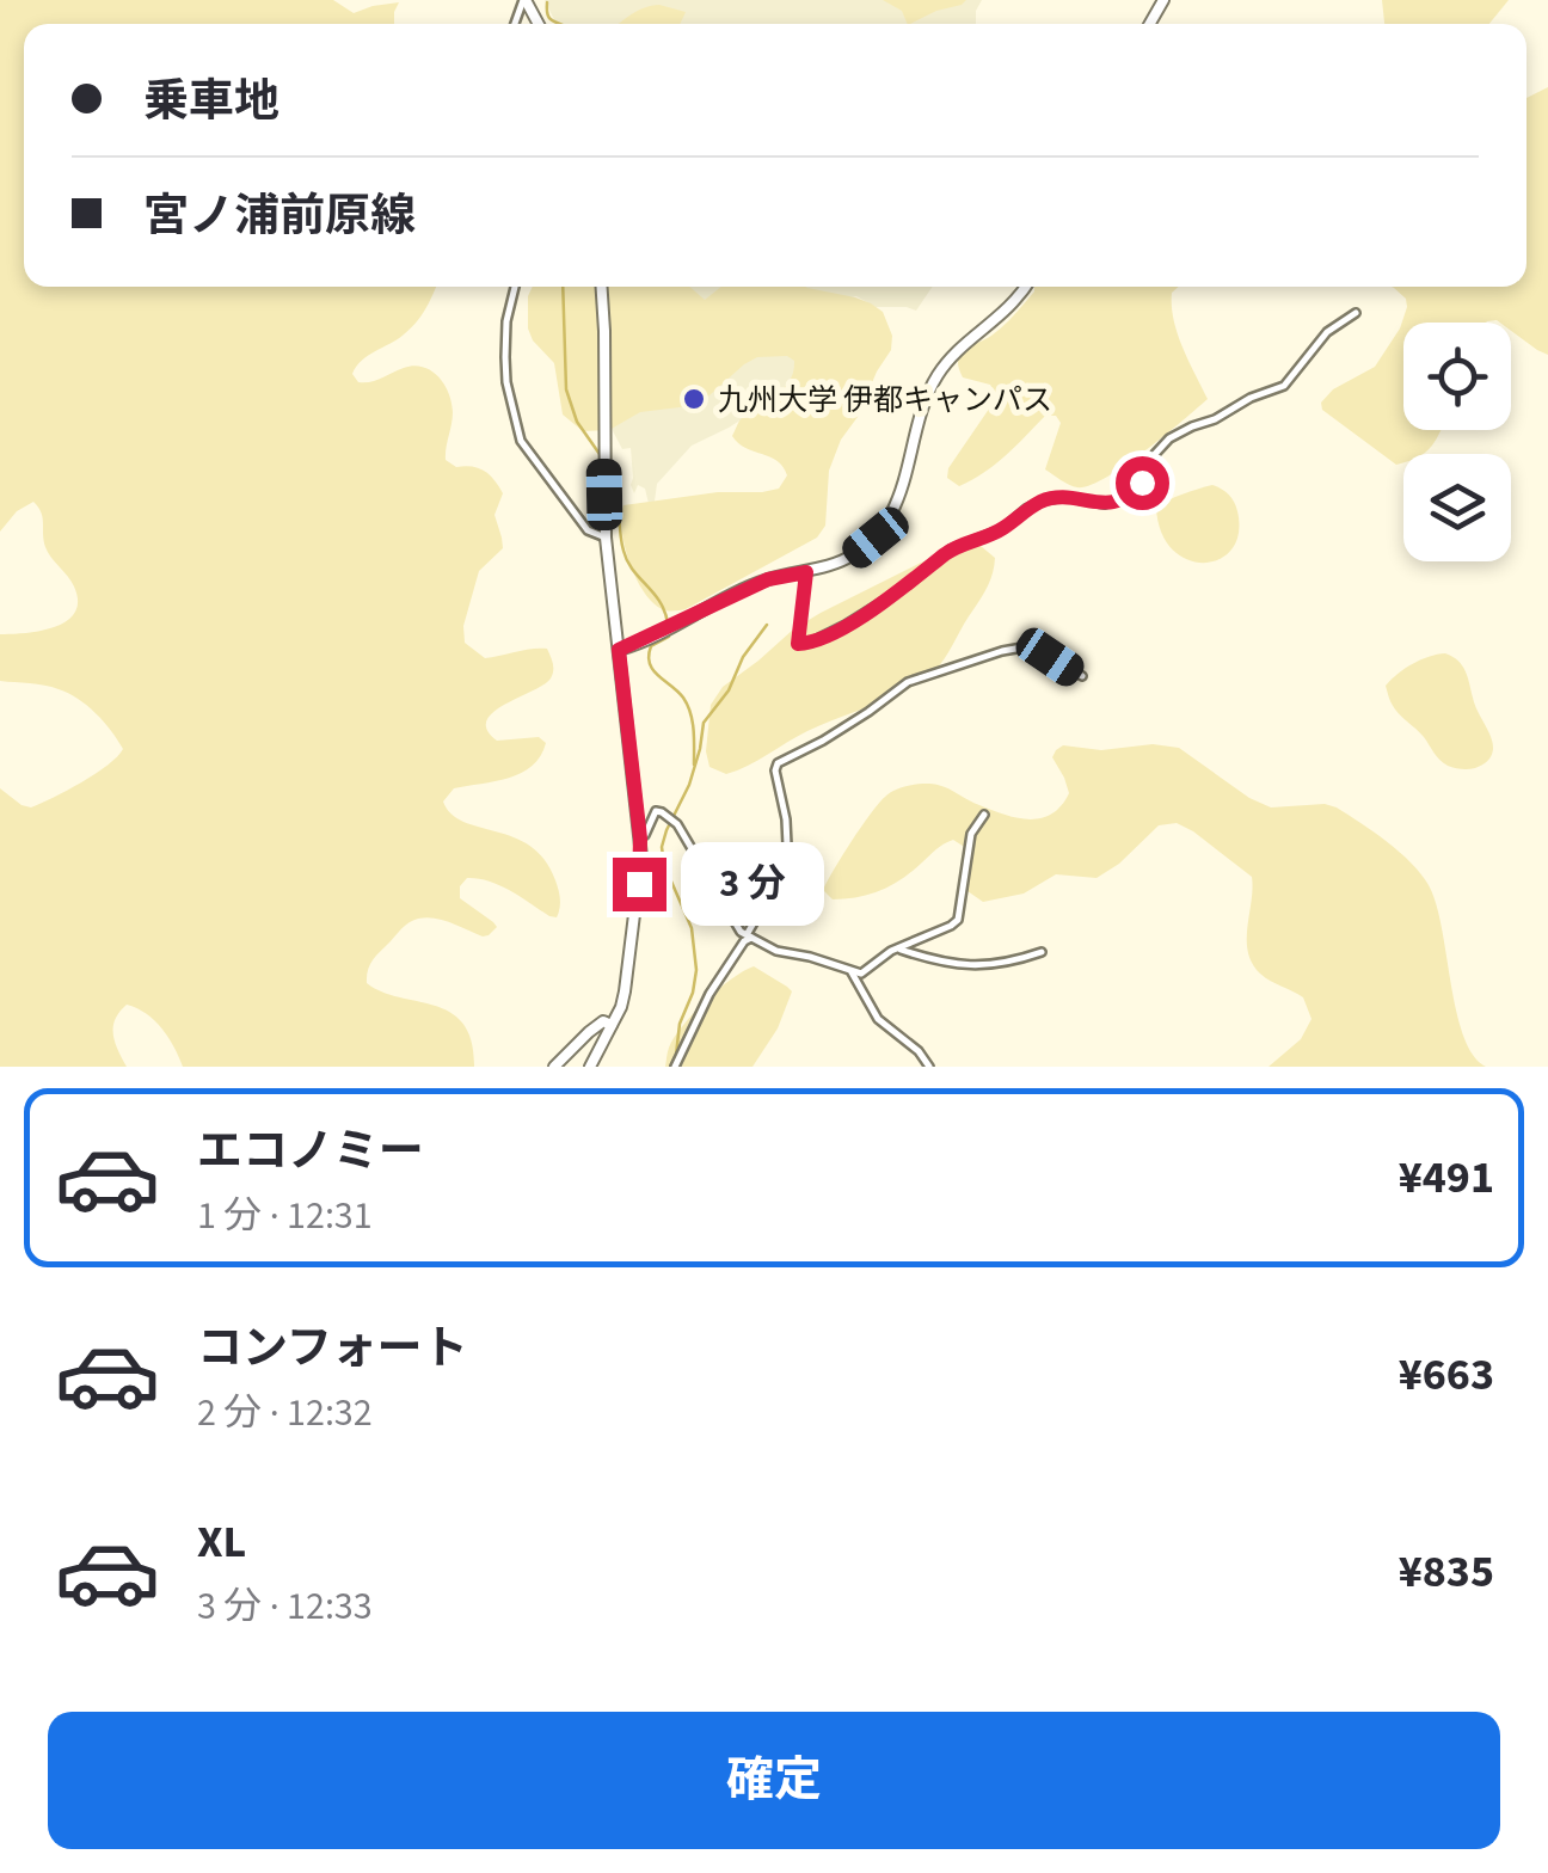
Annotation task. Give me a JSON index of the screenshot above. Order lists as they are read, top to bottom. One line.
{"places":["九州大学 伊都キャンパス"],"page":{"banner":["乗車地","宮ノ浦前原線"],"bubble":"3 分","list":[{"name":"エコノミー","note":"1 分 · 12:31","value":"¥491"},{"name":"コンフォート","note":"2 分 · 12:32","value":"¥663"},{"name":"XL","note":"3 分 · 12:33","value":"¥835"}],"buttons":"確定"}}
